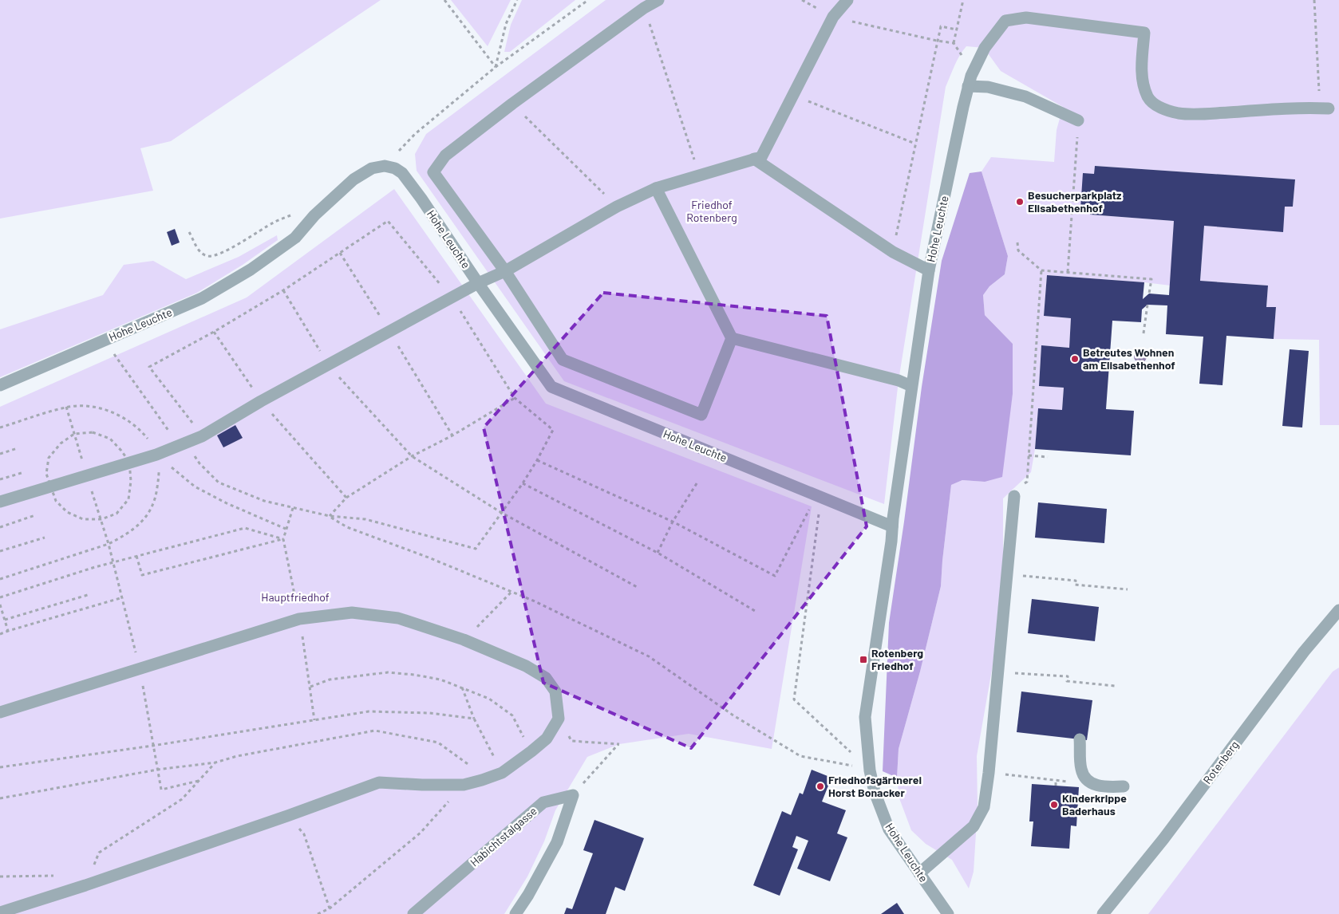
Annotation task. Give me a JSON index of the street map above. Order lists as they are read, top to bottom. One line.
{"streets":{"street":["Hohe Leuchte","Rotenberg","Habichtstalgasse"]},"parks":["Friedhof Rotenberg","Hauptfriedhof"],"places":{"other":["Besucherparkplatz Elisabethenhof","Betreutes Wohnen am Elisabethenhof","Friedhofsgärtnerei Horst Bonacker","Kinderkrippe Baderhaus"],"transit":["Rotenberg Friedhof"]}}
